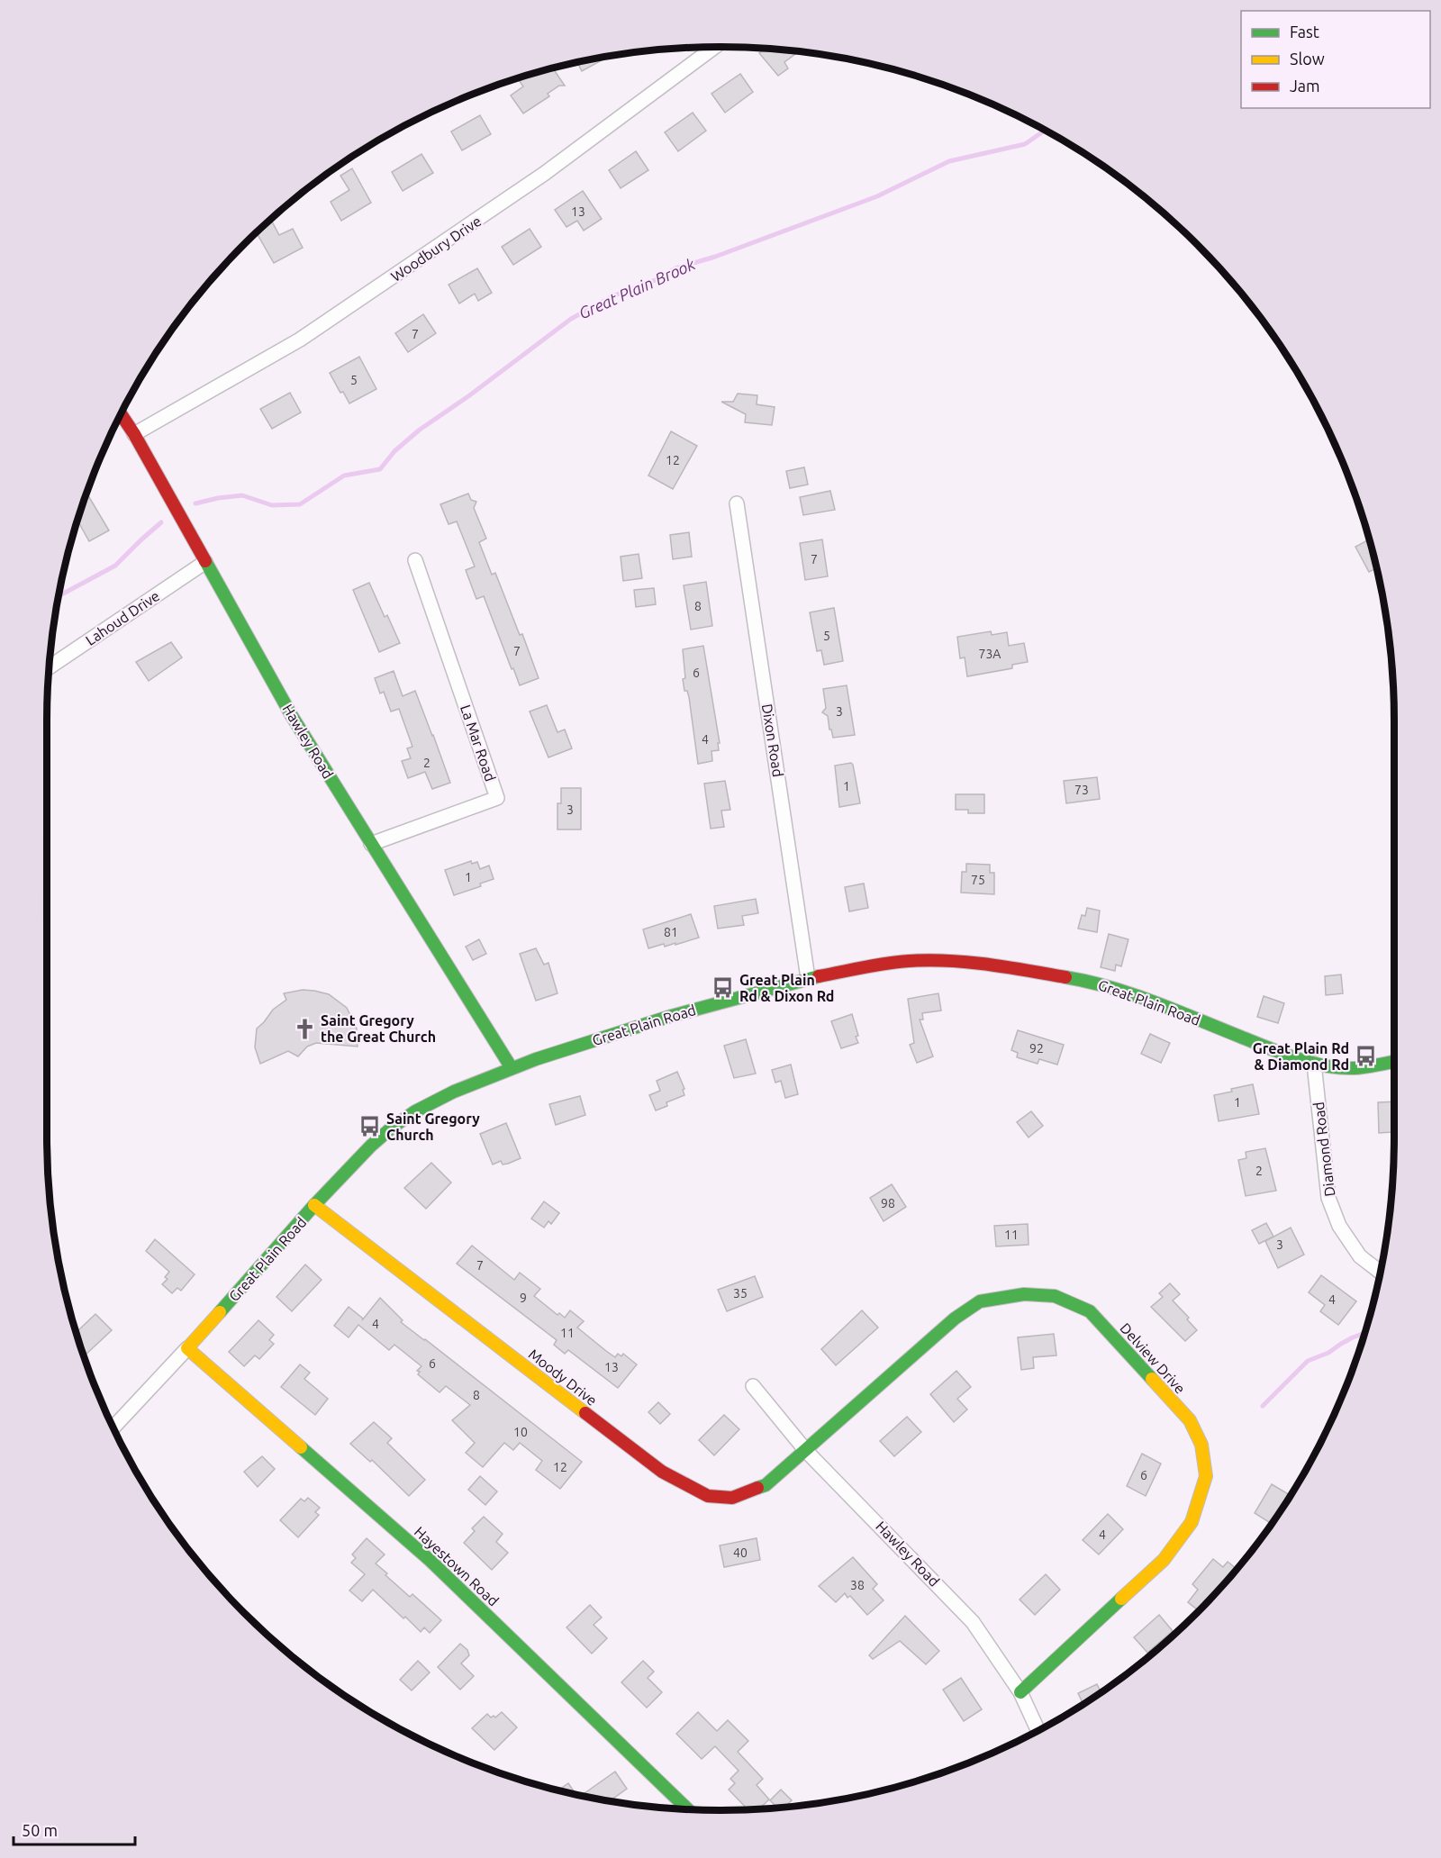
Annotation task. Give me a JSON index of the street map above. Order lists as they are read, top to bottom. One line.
{"streets":{"street":["Woodbury Drive","Lahoud Drive","Dixon Road","Hawley Road","La Mar Road","Great Plain Road","Diamond Road","Delview Drive","Moody Drive","Hayestown Road"]},"crossings":[["Woodbury Drive","Hawley Road"],["Lahoud Drive","Hawley Road"],["Dixon Road","Great Plain Road"],["Hawley Road","La Mar Road"],["Hawley Road","Great Plain Road"],["Hawley Road","Delview Drive"],["Hawley Road","Moody Drive"],["Great Plain Road","Diamond Road"],["Great Plain Road","Moody Drive"],["Great Plain Road","Hayestown Road"],["Delview Drive","Moody Drive"]],"water":["Great Plain Brook"],"places":{"bus stop":["Great Plain Rd & Dixon Rd","Great Plain Rd & Diamond Rd","Saint Gregory Church"],"church":["Saint Gregory the Great Church"]},"house_numbers":["13","7","5","12","7","8","5","7","73A","6","3","4","2","1","73","3","1","75","81","92","1","2","98","11","3","7","35","9","4","4","11","6","13","8","10","12","6","4","40","38"],"legend":["Fast","Slow","Jam"],"scale_bar":"50 m"}
